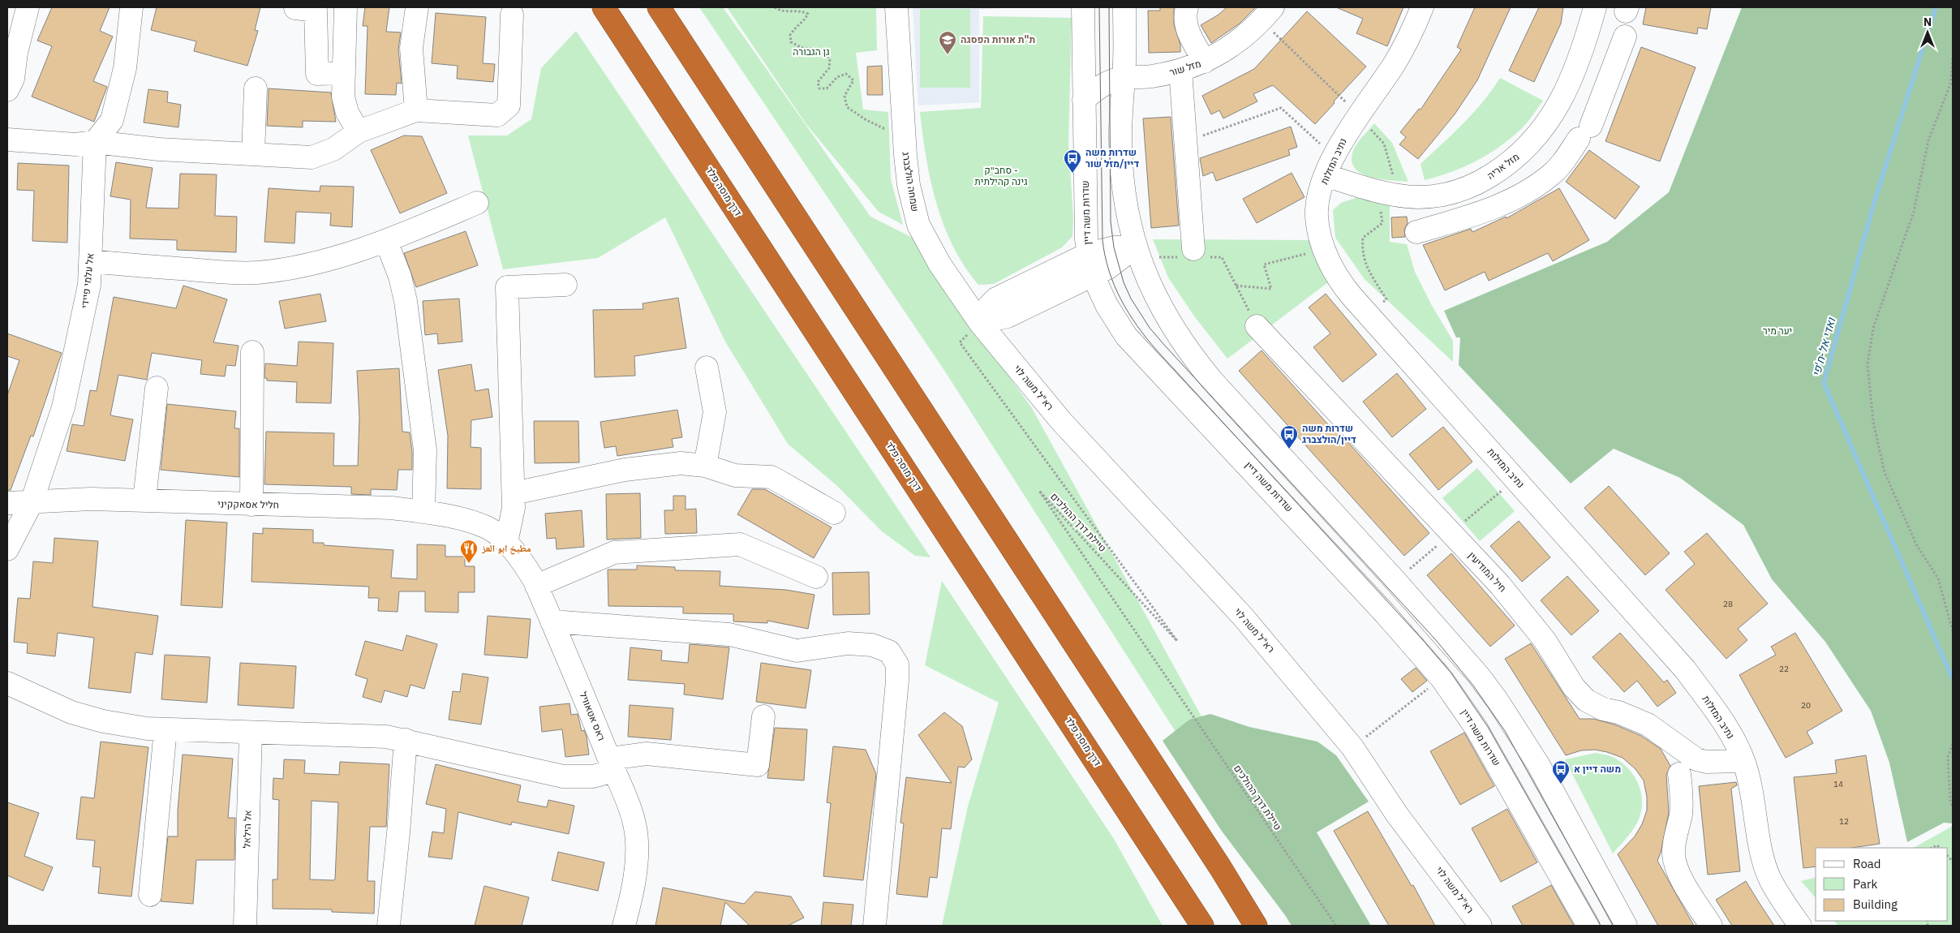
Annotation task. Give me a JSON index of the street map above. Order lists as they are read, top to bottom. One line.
{"streets":{"highway":["דרך מוסה פלד"],"street":["מזל שור","נתיב המזלות","מזל אריה","שמחה הולצברג","שדרות משה דיין","אל עלמי פיידי","רא\"ל משה לוי","חליל אסאקקיני","חיל המודיעין","ראס אטאוויל","אל הילאל"],"path":["טיילת דרך ההולכים"]},"crossings":[["מזל שור","שדרות משה דיין"],["נתיב המזלות","מזל אריה"],["נתיב המזלות","חיל המודיעין"],["שמחה הולצברג","רא\"ל משה לוי"],["שמחה הולצברג","טיילת דרך ההולכים"],["אל עלמי פיידי","חליל אסאקקיני"],["חליל אסאקקיני","ראס אטאוויל"]],"water":["ואדי אל-ח'פי"],"parks":["גן הגבורה","סחב\"ק - גינה קהילתית","יער מיר"],"places":{"school or university":["ת\"ת אורות הפסגה"],"bus stop":["שדרות משה דיין/מזל שור","שדרות משה דיין/הולצברג","משה דיין א"],"restaurant":["مطبخ ابو العز"]},"house_numbers":["28","22","20","14","12"],"legend":["Road","Park","Building"],"north":"top"}
